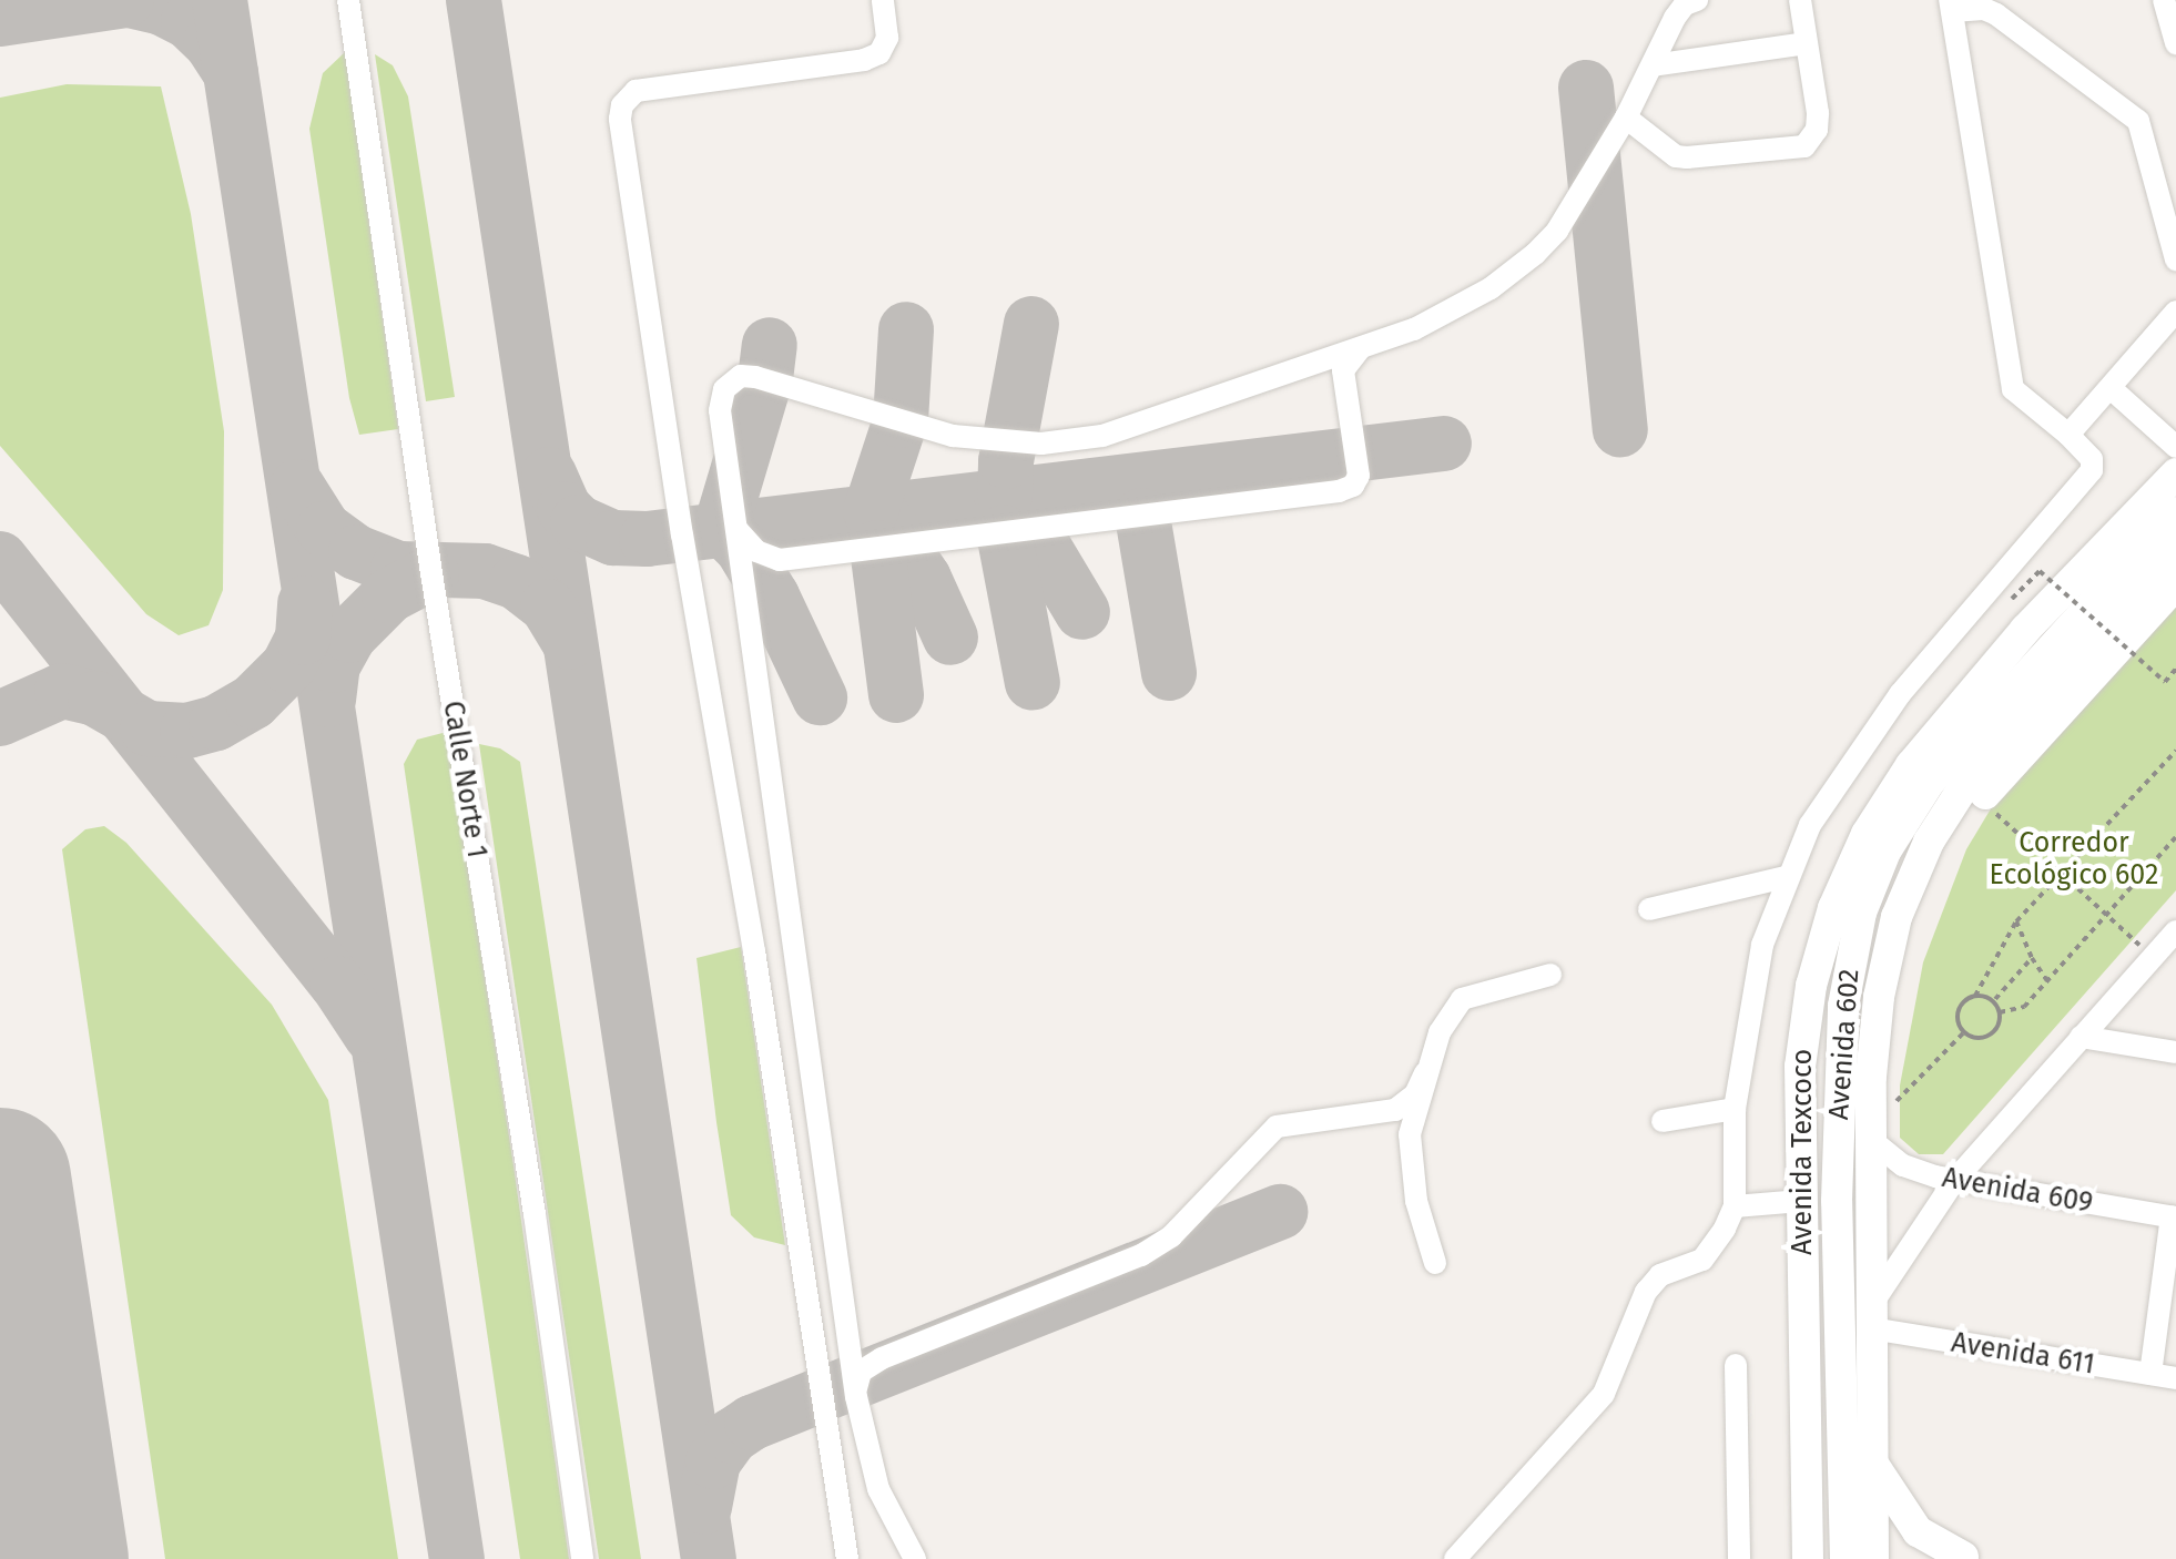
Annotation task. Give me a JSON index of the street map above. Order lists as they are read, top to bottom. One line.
{"streets":{"main road":["Avenida 602","Avenida Texcoco"],"street":["Calle Norte 1","Avenida 609","Avenida 611"]},"crossings":[["Avenida 602","Avenida 609"],["Avenida 602","Avenida 611"]],"parks":["Corredor Ecológico 602"]}
